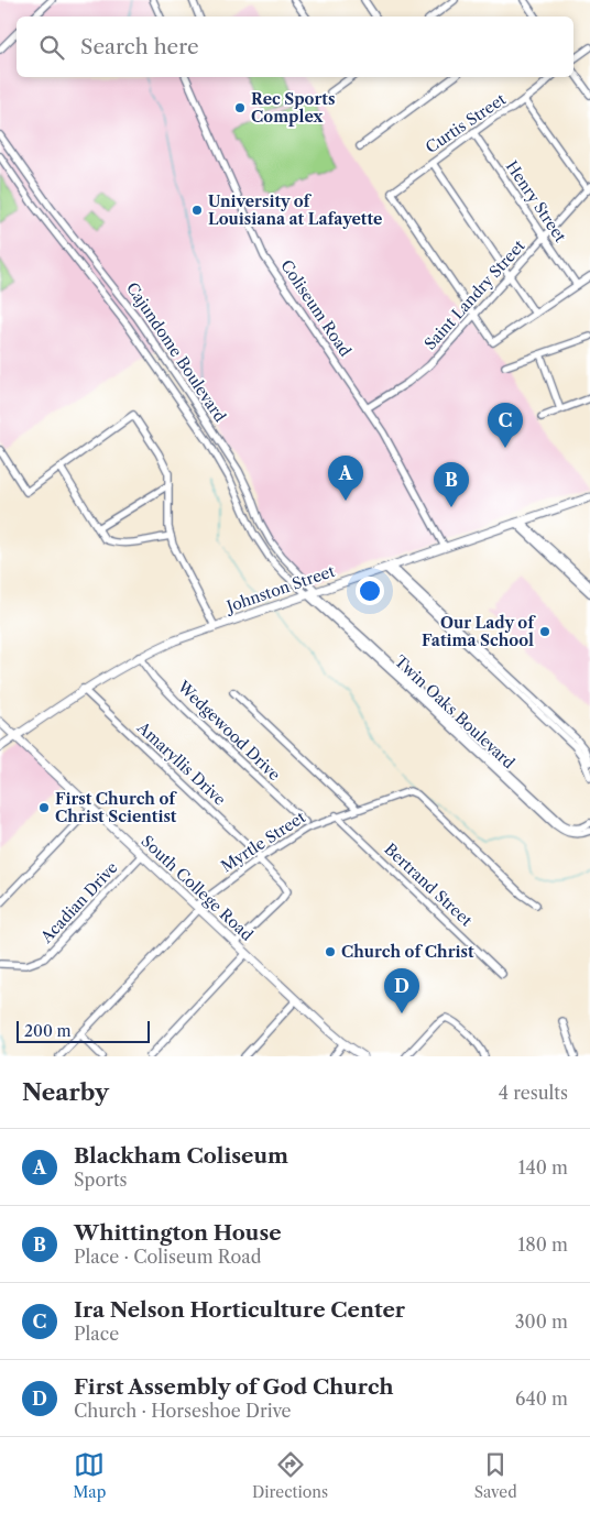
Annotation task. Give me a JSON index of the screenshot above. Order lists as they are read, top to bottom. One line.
{"streets":{"main road":["Johnston Street","South College Road"],"street":["Curtis Street","Henry Street","Saint Landry Street","Coliseum Road","Cajundome Boulevard","Twin Oaks Boulevard","Wedgewood Drive","Amaryllis Drive","Myrtle Street","Bertrand Street","Acadian Drive"]},"crossings":[["Curtis Street","Henry Street"],["Curtis Street","Saint Landry Street"],["Henry Street","Saint Landry Street"],["Saint Landry Street","Coliseum Road"],["Coliseum Road","Johnston Street"],["Cajundome Boulevard","Johnston Street"],["Cajundome Boulevard","Twin Oaks Boulevard"],["Johnston Street","Twin Oaks Boulevard"],["Johnston Street","Wedgewood Drive"],["Johnston Street","Amaryllis Drive"],["Johnston Street","South College Road"],["Amaryllis Drive","Myrtle Street"],["Amaryllis Drive","South College Road"],["Myrtle Street","Bertrand Street"],["Myrtle Street","South College Road"],["South College Road","Acadian Drive"]],"places":["Rec Sports Complex","University of Louisiana at Lafayette","Our Lady of Fatima School","First Church of Christ Scientist","Church of Christ"],"scale_bar":"200 m","page":{"search":"Search here","pins":["C","A","B","D"],"scale":"200 m","heading":["Nearby","4 results"],"list":[{"mark":"A","name":"Blackham Coliseum","note":"Sports","value":"140 m"},{"mark":"B","name":"Whittington House","note":"Place · Coliseum Road","value":"180 m"},{"mark":"C","name":"Ira Nelson Horticulture Center","note":"Place","value":"300 m"},{"mark":"D","name":"First Assembly of God Church","note":"Church · Horseshoe Drive","value":"640 m"}],"nav":["Map","Directions","Saved"]}}
